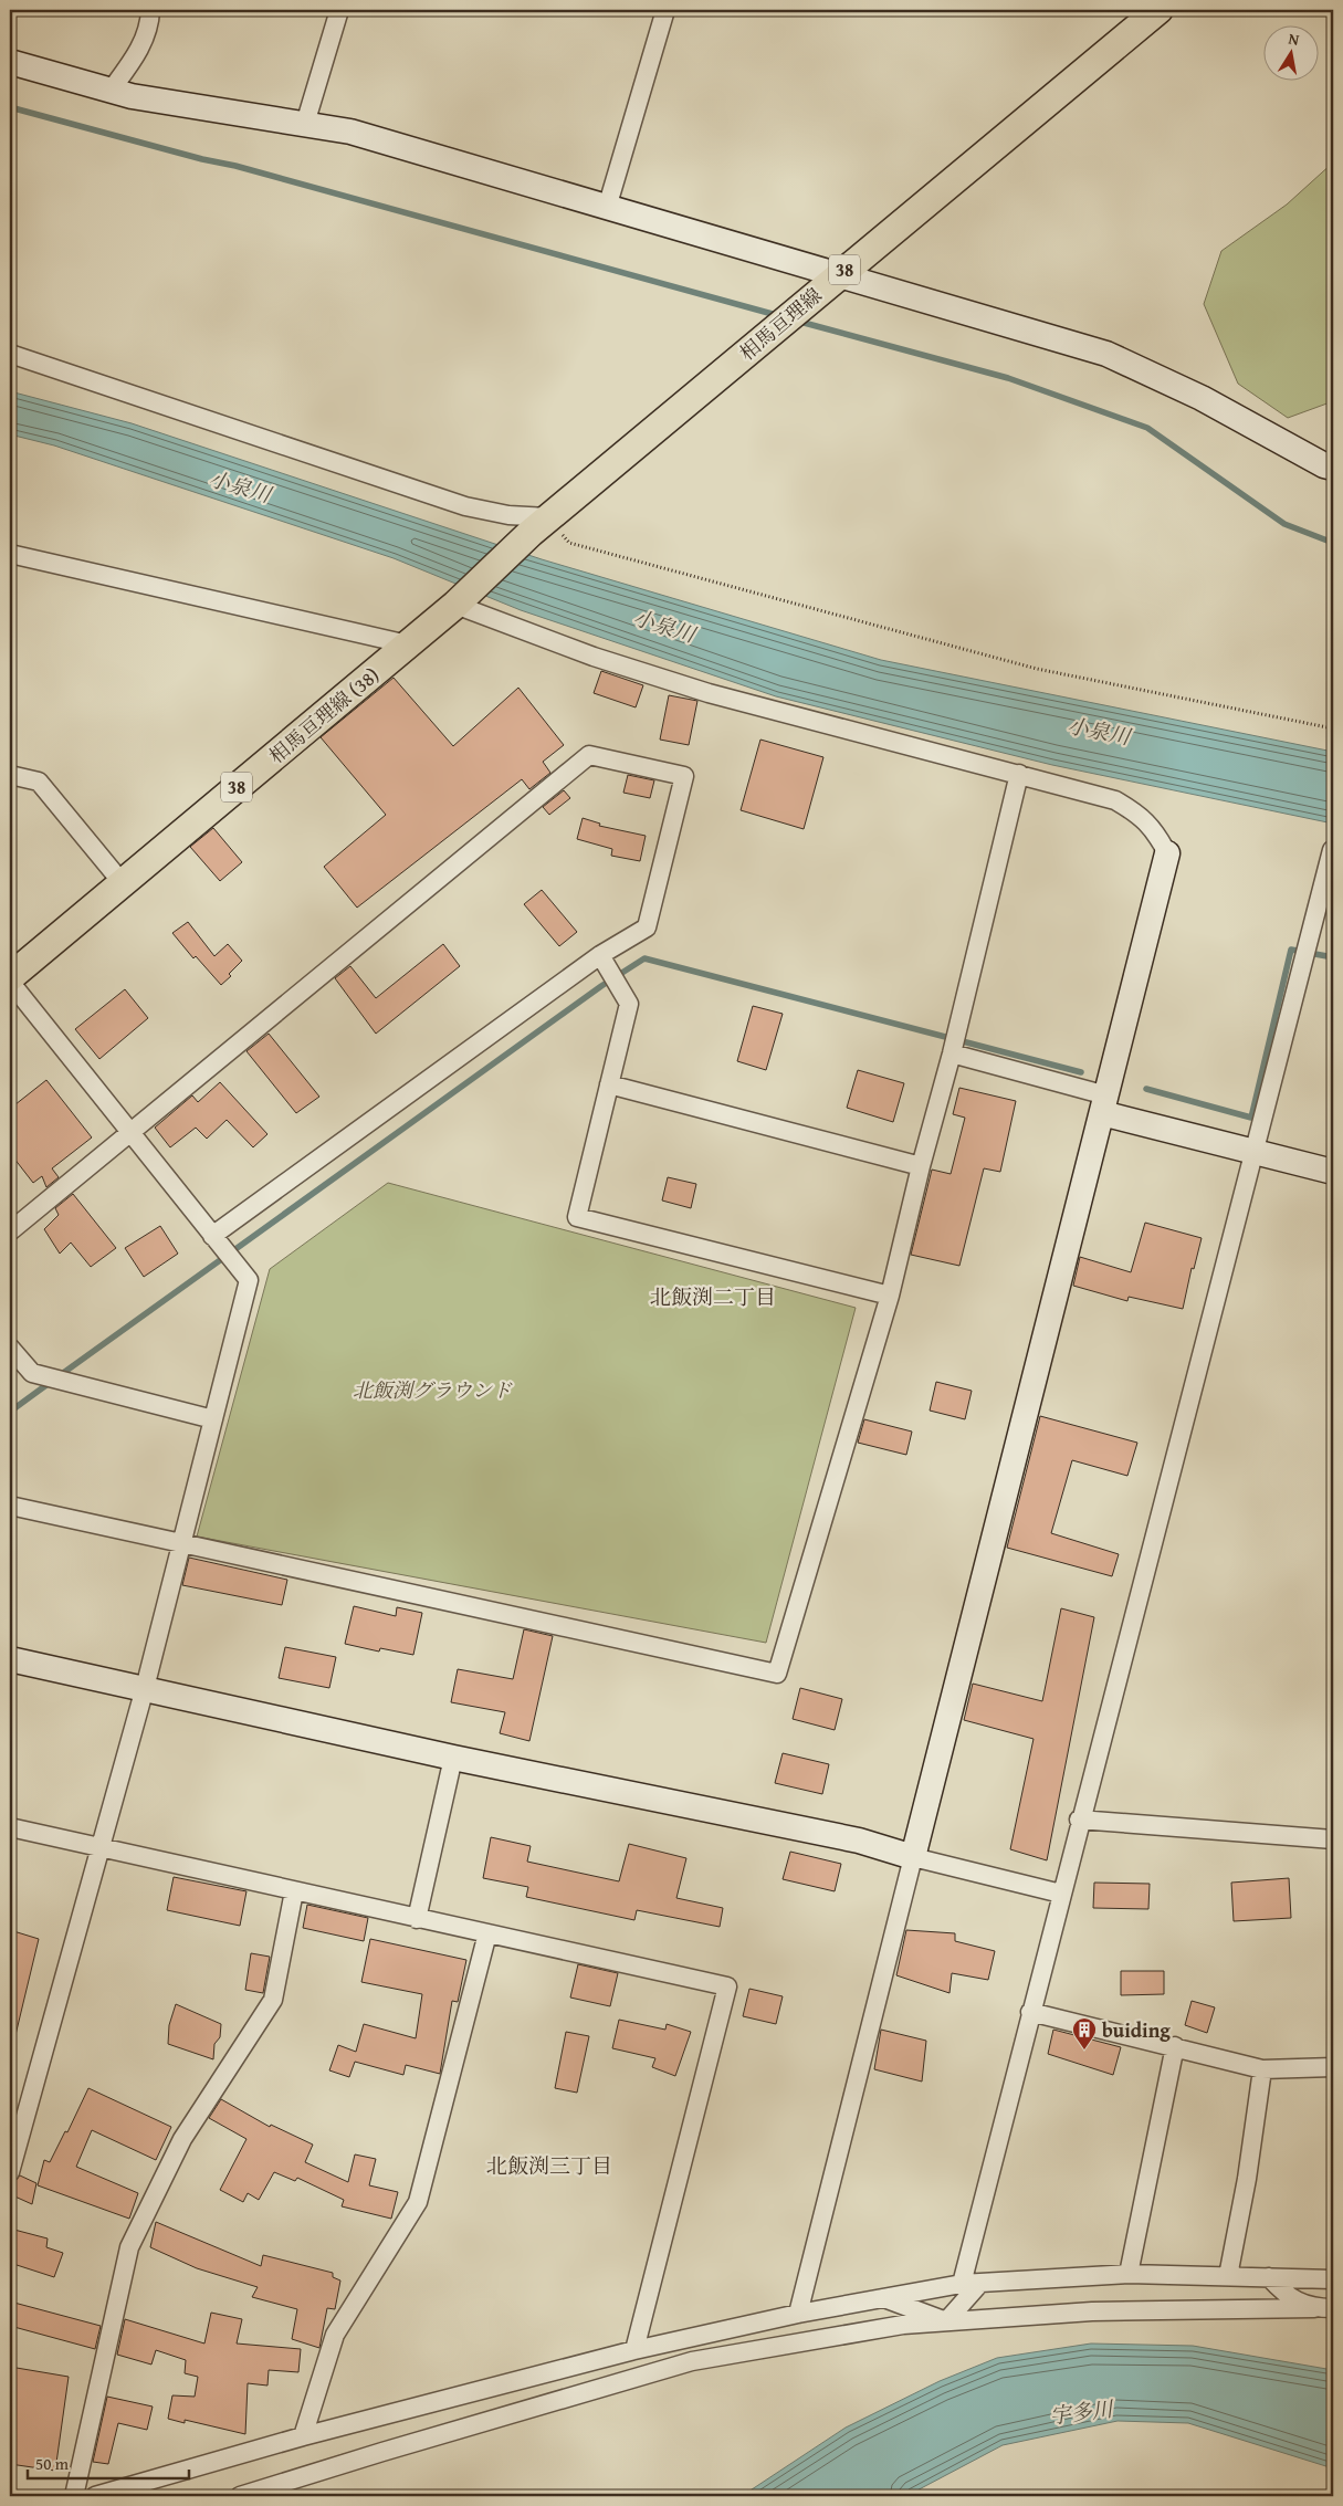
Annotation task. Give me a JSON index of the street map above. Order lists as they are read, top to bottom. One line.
{"streets":{"main road":["38","相馬亘理線","相馬亘理線 (38)"]},"crossings":[["相馬亘理線","相馬亘理線 (38)"]],"districts":["北飯渕二丁目","北飯渕三丁目"],"water":["小泉川","宇多川"],"parks":["北飯渕グラウンド"],"places":{"building":["buiding"]},"scale_bar":"50 m","north":"top"}
